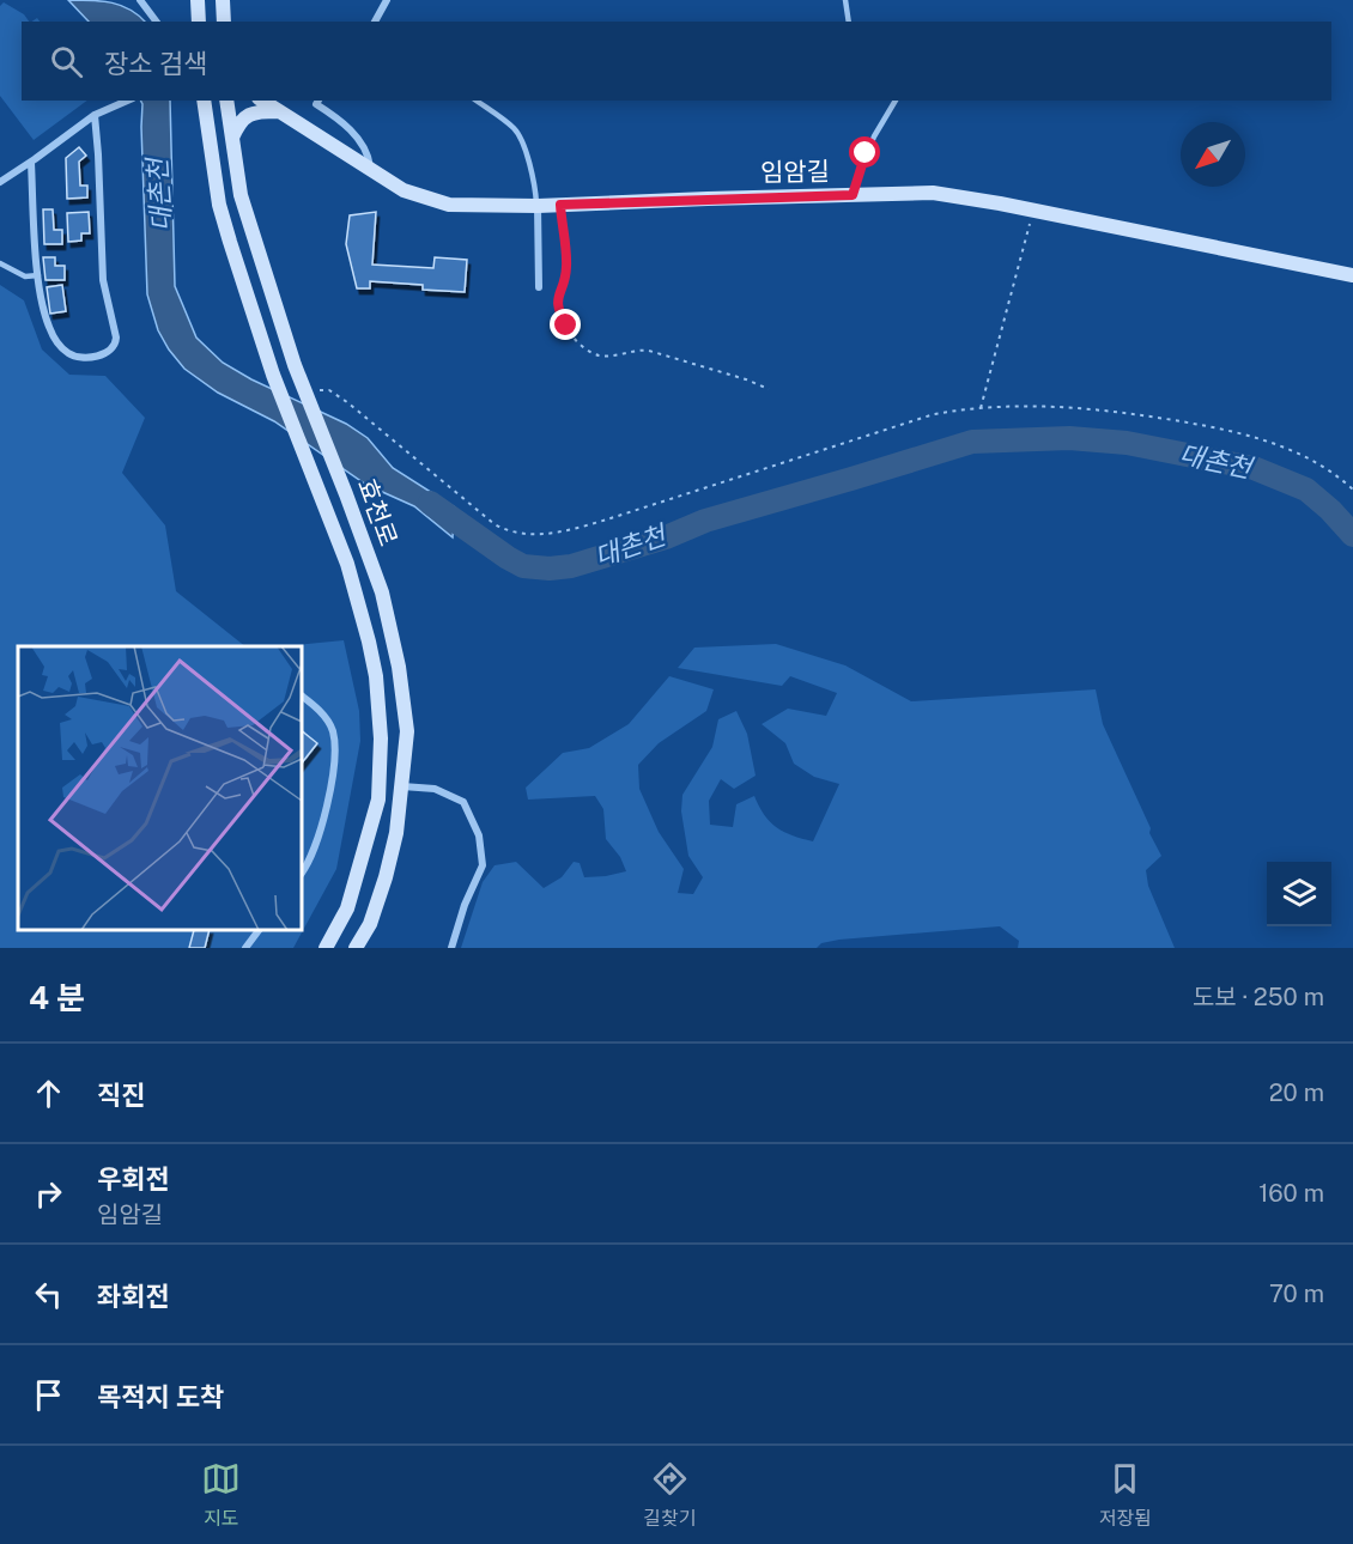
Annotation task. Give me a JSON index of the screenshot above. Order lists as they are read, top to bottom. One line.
{"streets":{"main road":["임암길","효천로"]},"water":["대촌천"],"north":"bottom left","page":{"search":"장소 검색","heading":["4 분","도보 · 250 m"],"list":[["직진","20 m"],["우회전","임암길","160 m"],["좌회전","70 m"],"목적지 도착"],"nav":["지도","길찾기","저장됨"]}}
